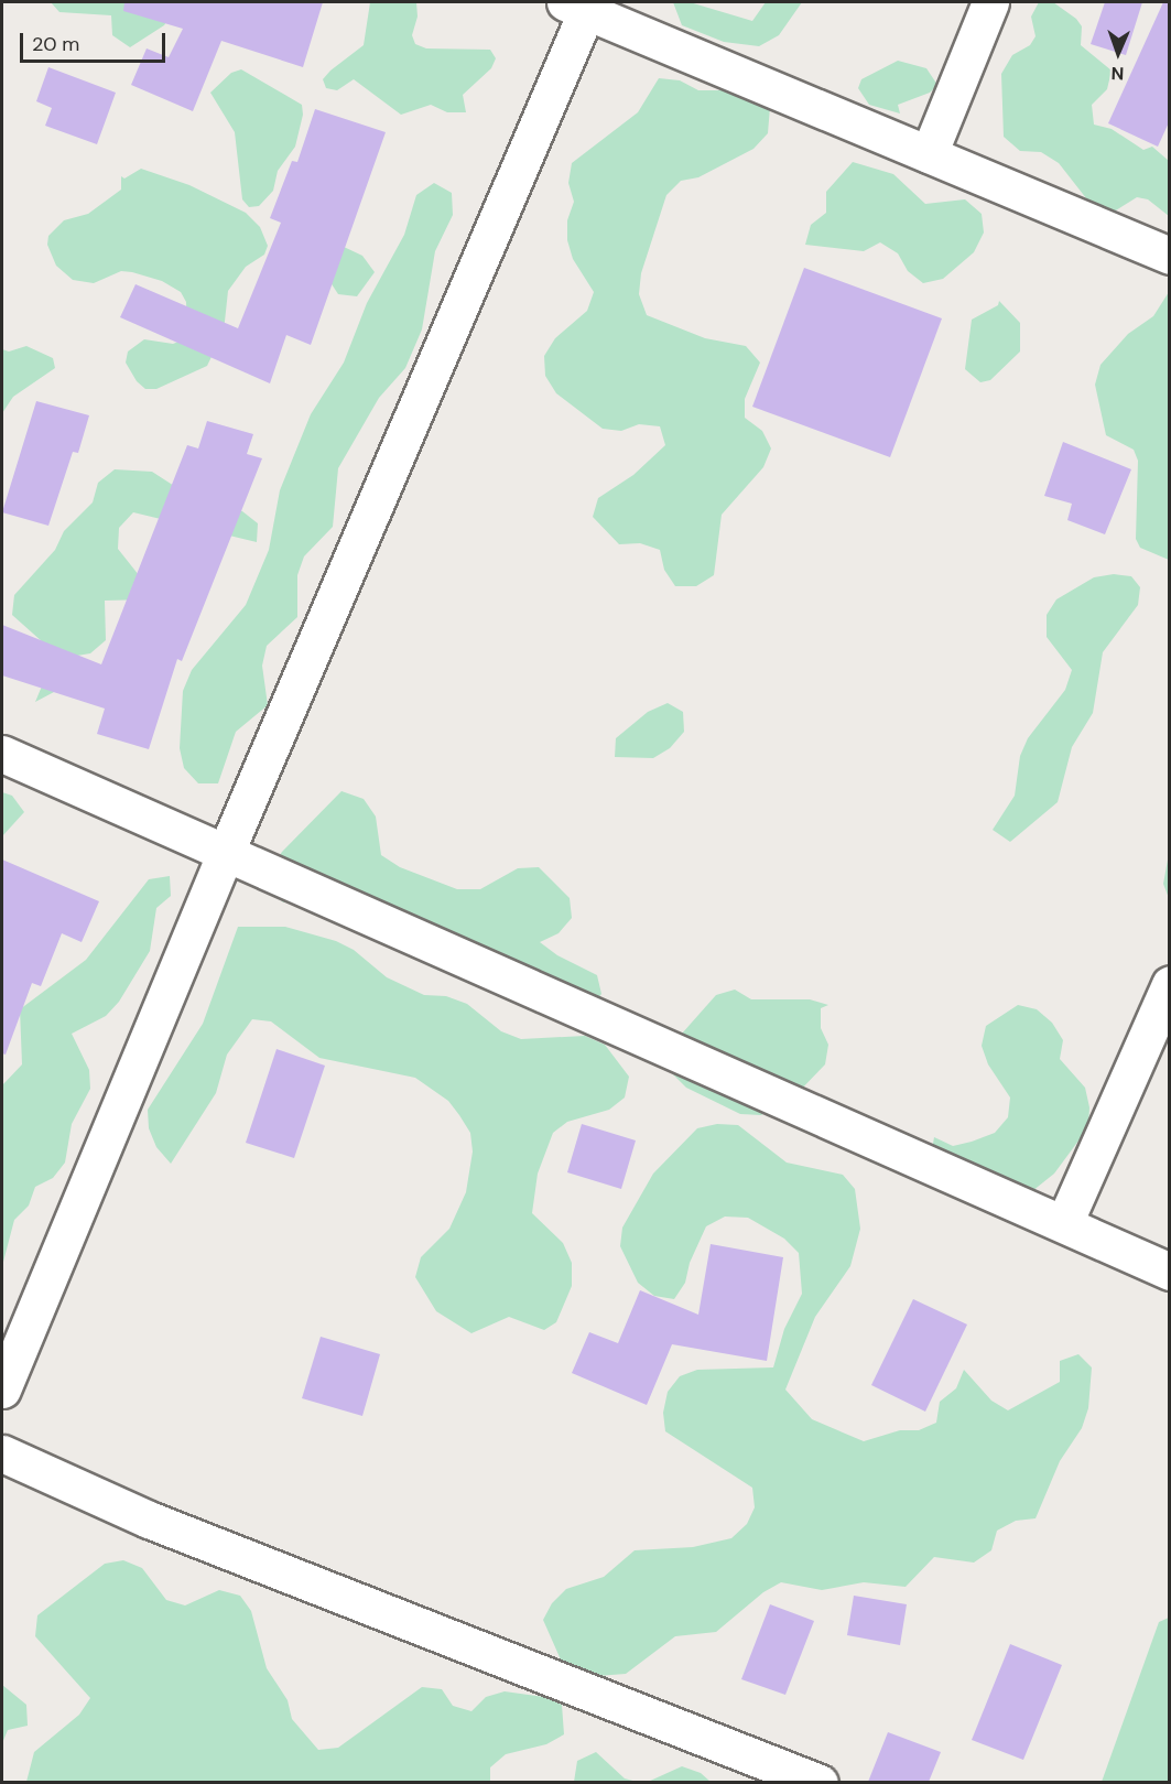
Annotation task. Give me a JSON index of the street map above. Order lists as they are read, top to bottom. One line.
{"scale_bar":"20 m","north":"bottom"}
